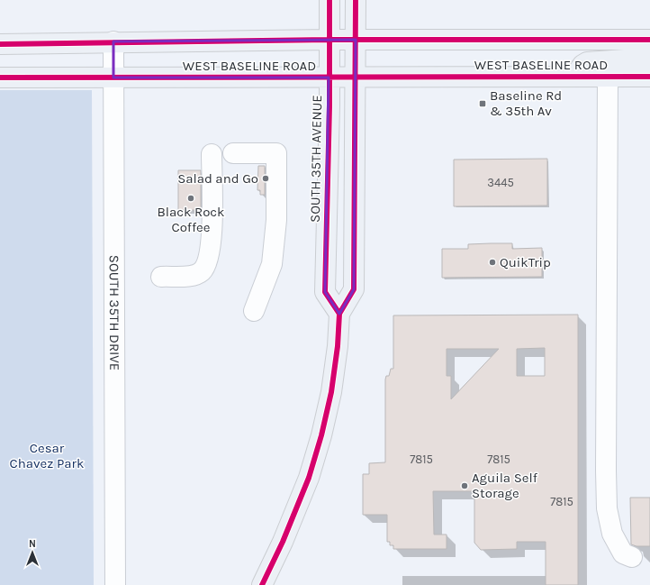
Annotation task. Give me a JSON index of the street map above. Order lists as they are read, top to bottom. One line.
{"streets":{"main road":["WEST BASELINE ROAD","SOUTH 35TH AVENUE"],"street":["SOUTH 35TH DRIVE"]},"crossings":[["WEST BASELINE ROAD","SOUTH 35TH AVENUE"],["WEST BASELINE ROAD","SOUTH 35TH DRIVE"]],"parks":["Cesar Chavez Park"],"places":{"transit":["Baseline Rd & 35th Av"],"other":["Salad and Go","Black Rock Coffee","QuikTrip","Aguila Self Storage"]},"house_numbers":["3445","7815","7815","7815"],"north":"top"}
